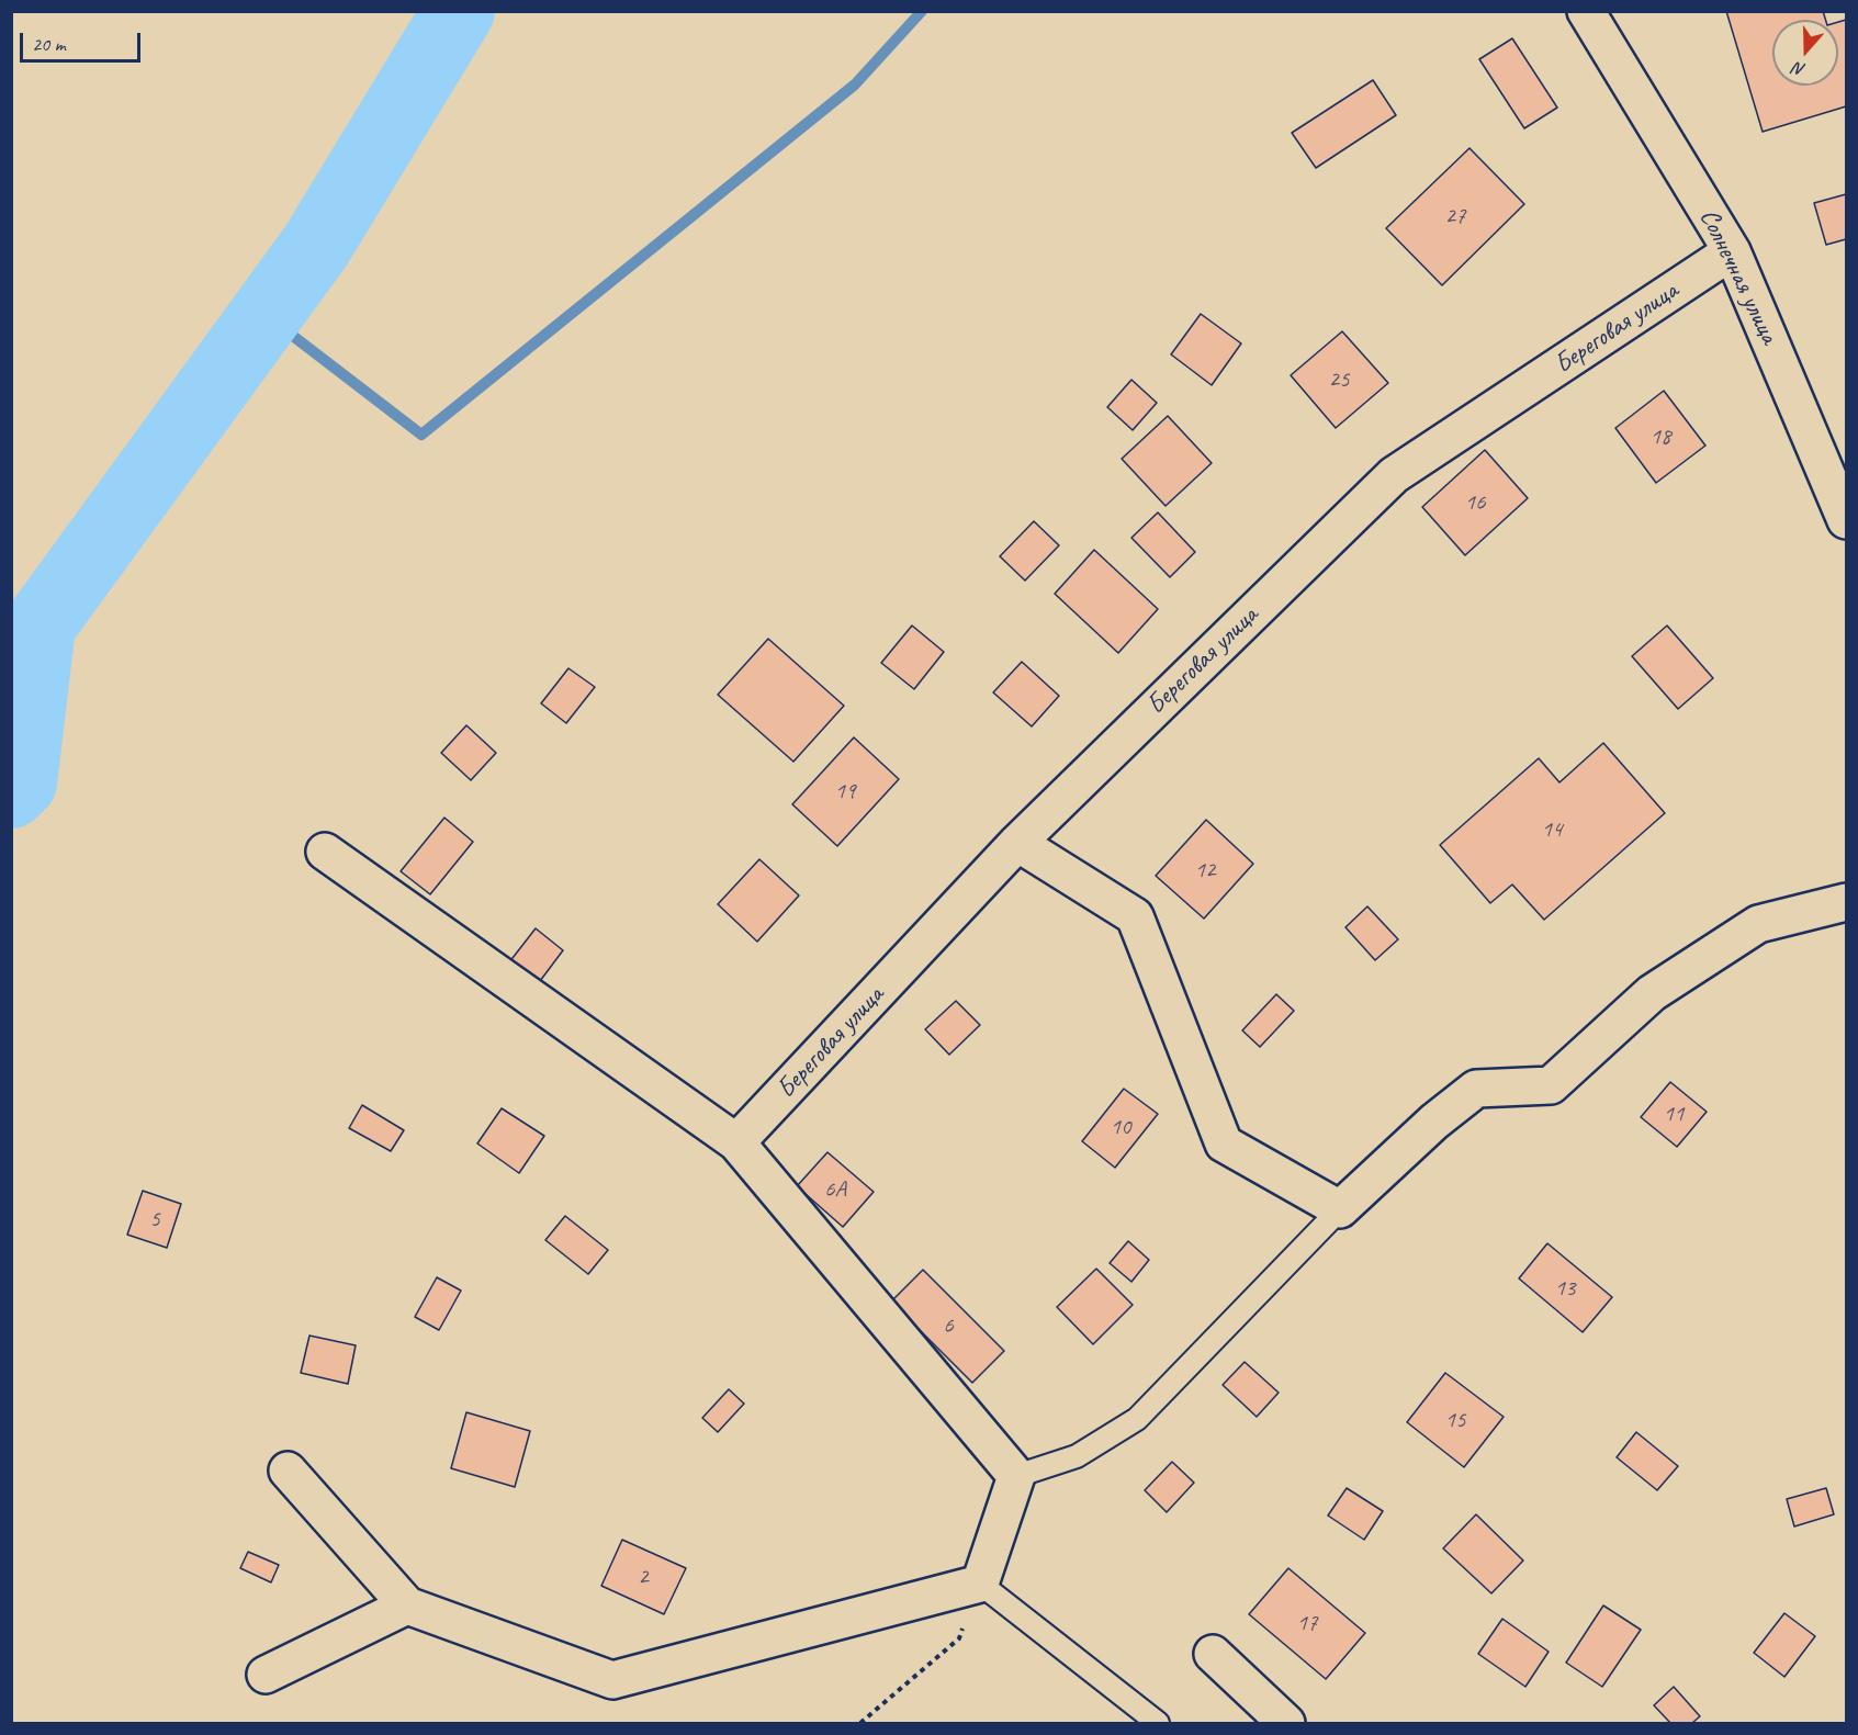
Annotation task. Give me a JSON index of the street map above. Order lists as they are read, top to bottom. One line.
{"streets":{"street":["Солнечная улица","Береговая улица"]},"crossings":[["Солнечная улица","Береговая улица"]],"house_numbers":["27","25","18","16","19","14","12","11","10","6А","5","13","6","15","2","17"],"scale_bar":"20 m","north":"bottom"}
